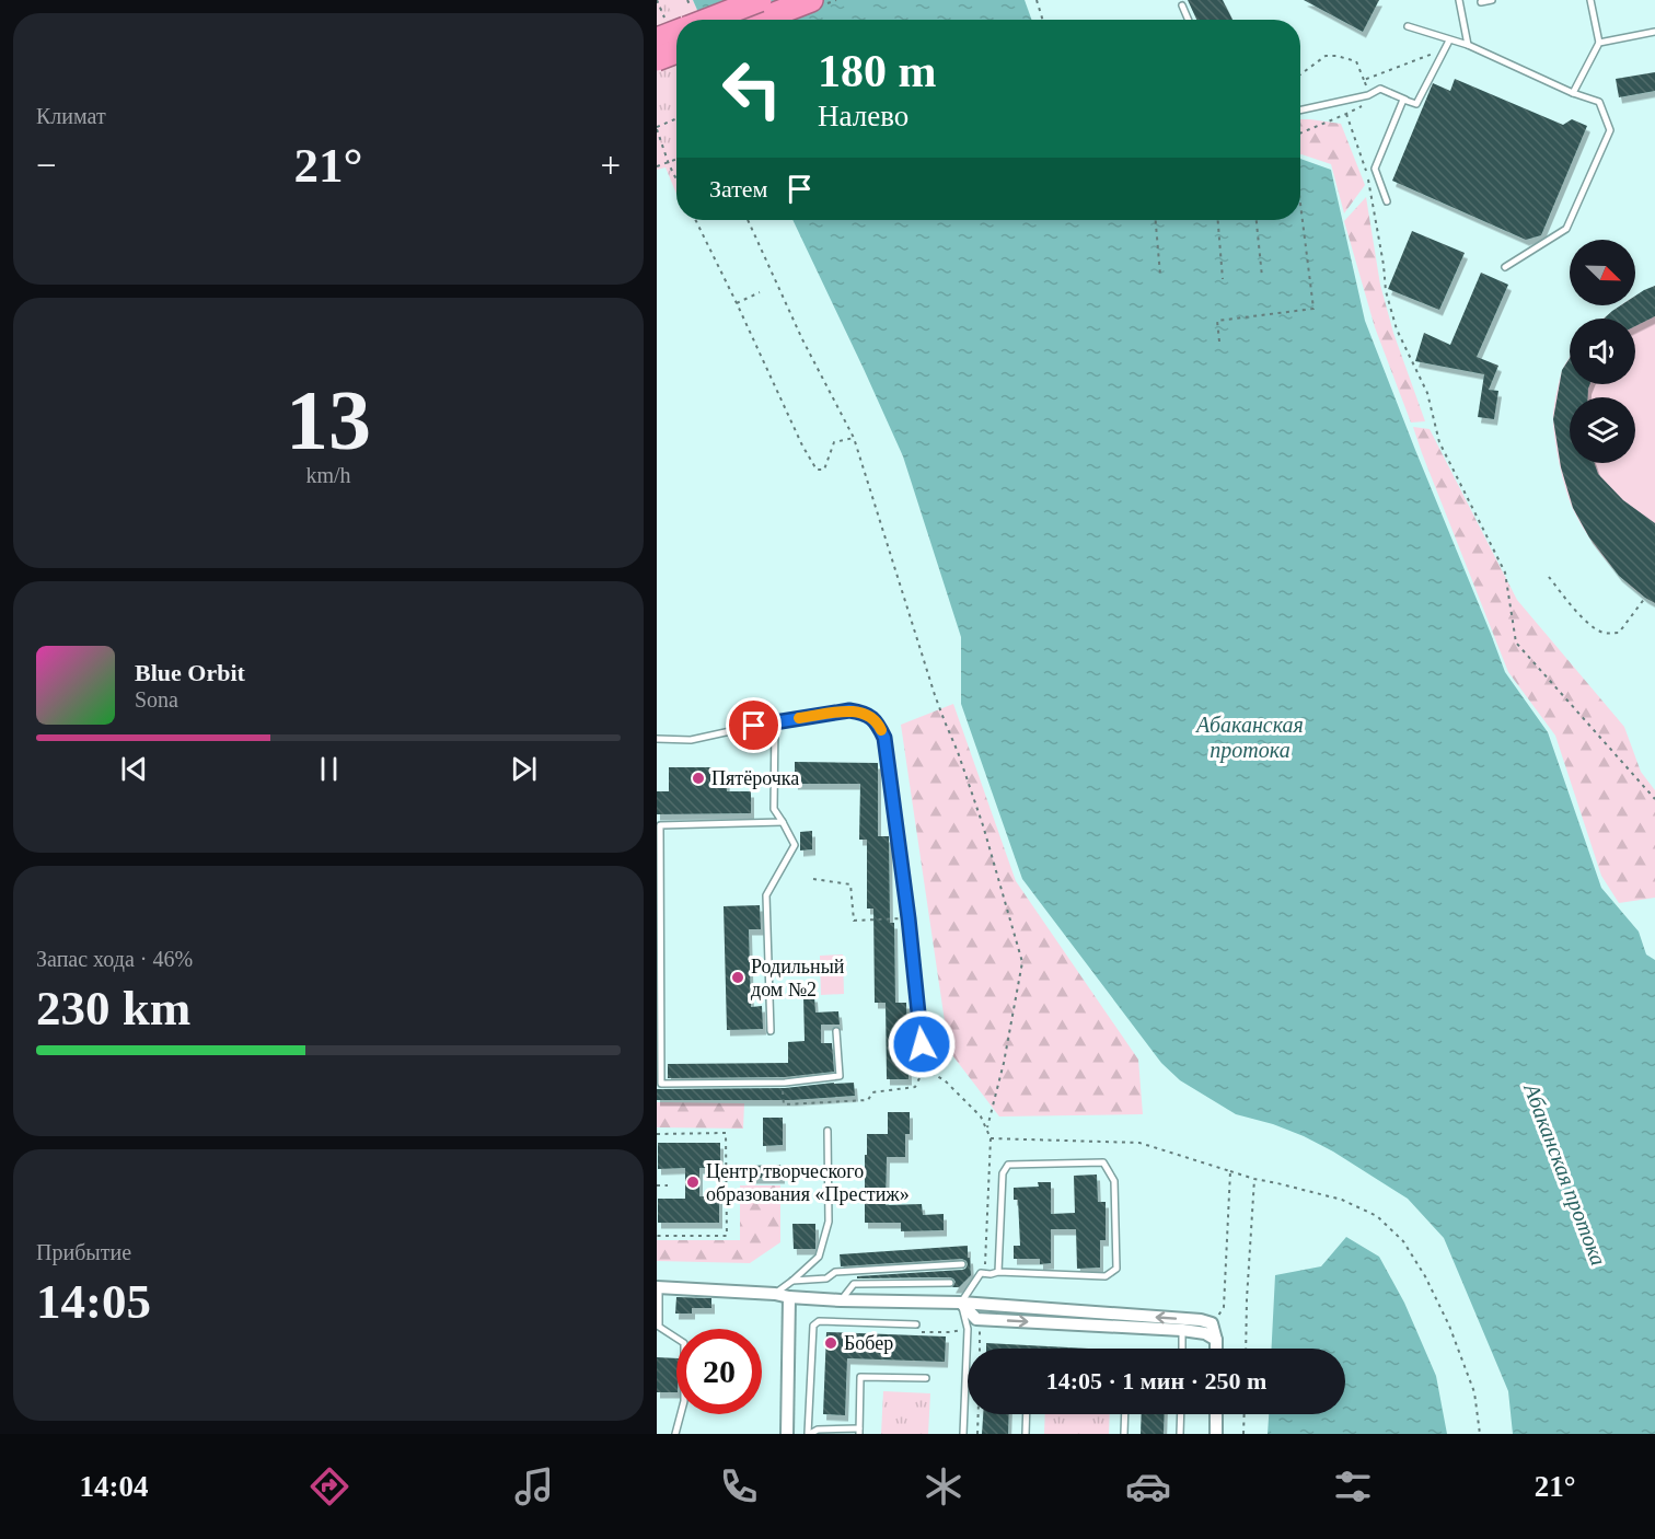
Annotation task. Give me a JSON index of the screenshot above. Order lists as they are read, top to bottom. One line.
{"water":["Абаканская протока"],"places":["Пятёрочка","Родильный дом №2","Центр творческого образования «Престиж»","Бобер"],"north":"bottom right","page":{"tile":["Климат",["13","km/h"],["Запас хода · 46%","230 km"],["Прибытие","14:05"]],"turn":["180 m","Налево"],"heat":["−","21°","+"],"then":"Затем","song":["Blue Orbit","Sona"],"limit":"20","trip":"14:05 · 1 мин · 250 m","tabs":["14:04","21°"]}}
